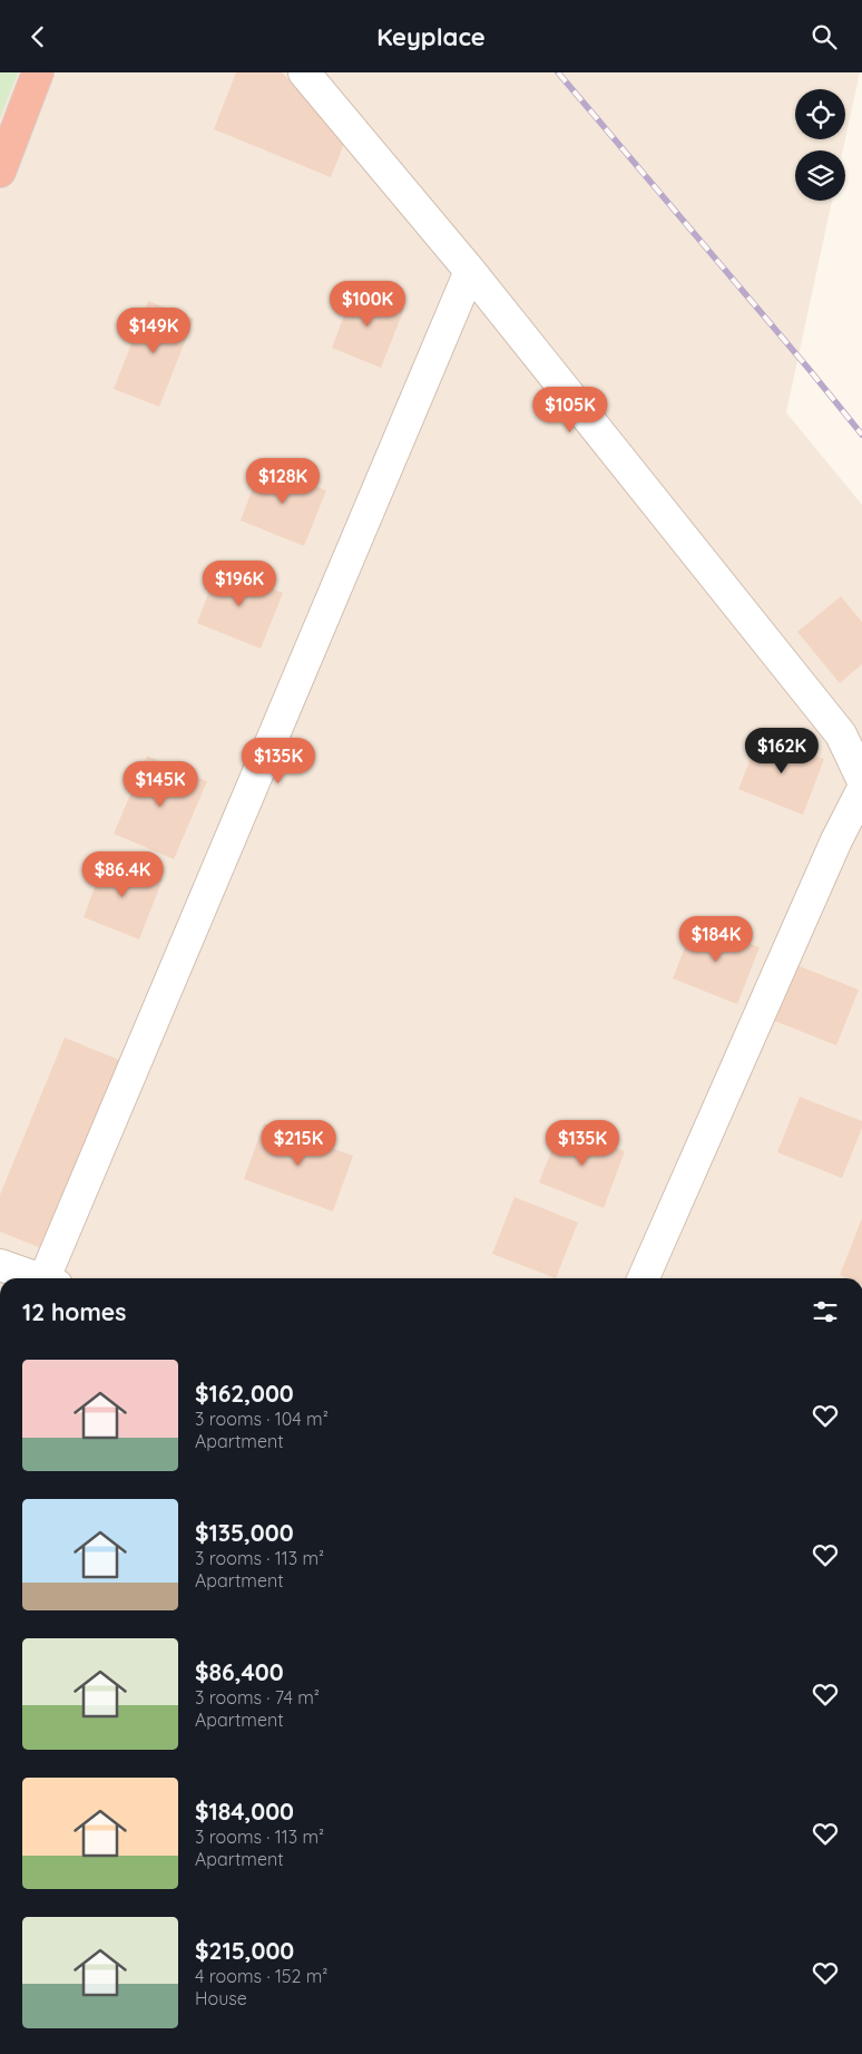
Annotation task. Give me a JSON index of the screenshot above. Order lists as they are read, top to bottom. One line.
{"page":{"header":"Keyplace","price":["$100K","$149K","$105K","$128K","$196K","$162K","$135K","$145K","$86.4K","$184K","$215K","$135K"],"heading":"12 homes","list":[{"name":"$162,000","note":"3 rooms · 104 m² · Apartment"},{"name":"$135,000","note":"3 rooms · 113 m² · Apartment"},{"name":"$86,400","note":"3 rooms · 74 m² · Apartment"},{"name":"$184,000","note":"3 rooms · 113 m² · Apartment"},{"name":"$215,000","note":"4 rooms · 152 m² · House"}]}}
